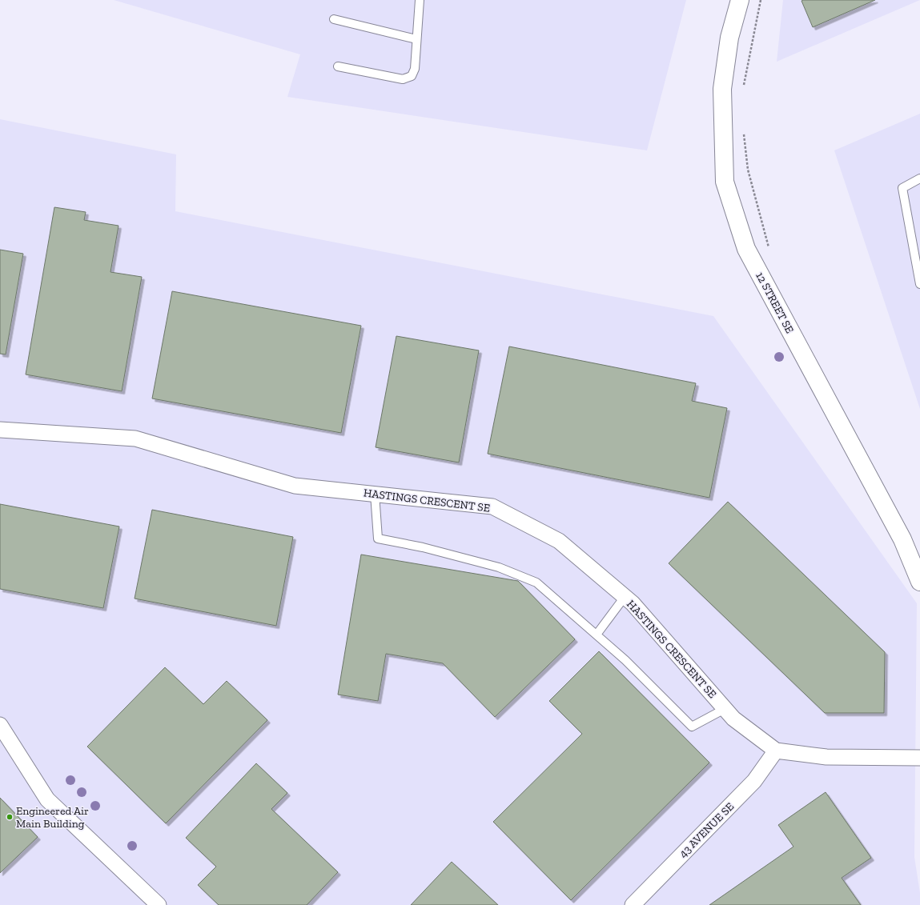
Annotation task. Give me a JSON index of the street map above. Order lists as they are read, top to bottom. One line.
{"streets":{"street":["12 STREET SE","HASTINGS CRESCENT SE","43 AVENUE SE"]},"crossings":[["HASTINGS CRESCENT SE","43 AVENUE SE"]],"places":["Engineered Air Main Building"]}
